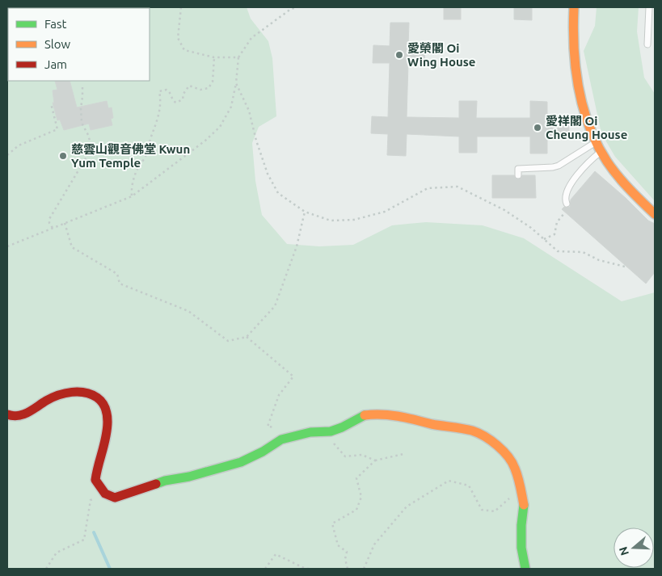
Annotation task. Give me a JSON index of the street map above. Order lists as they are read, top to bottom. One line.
{"places":["愛榮閣 Oi Wing House","愛祥閣 Oi Cheung House","慈雲山觀音佛堂 Kwun Yum Temple"],"legend":["Fast","Slow","Jam"],"north":"left"}
